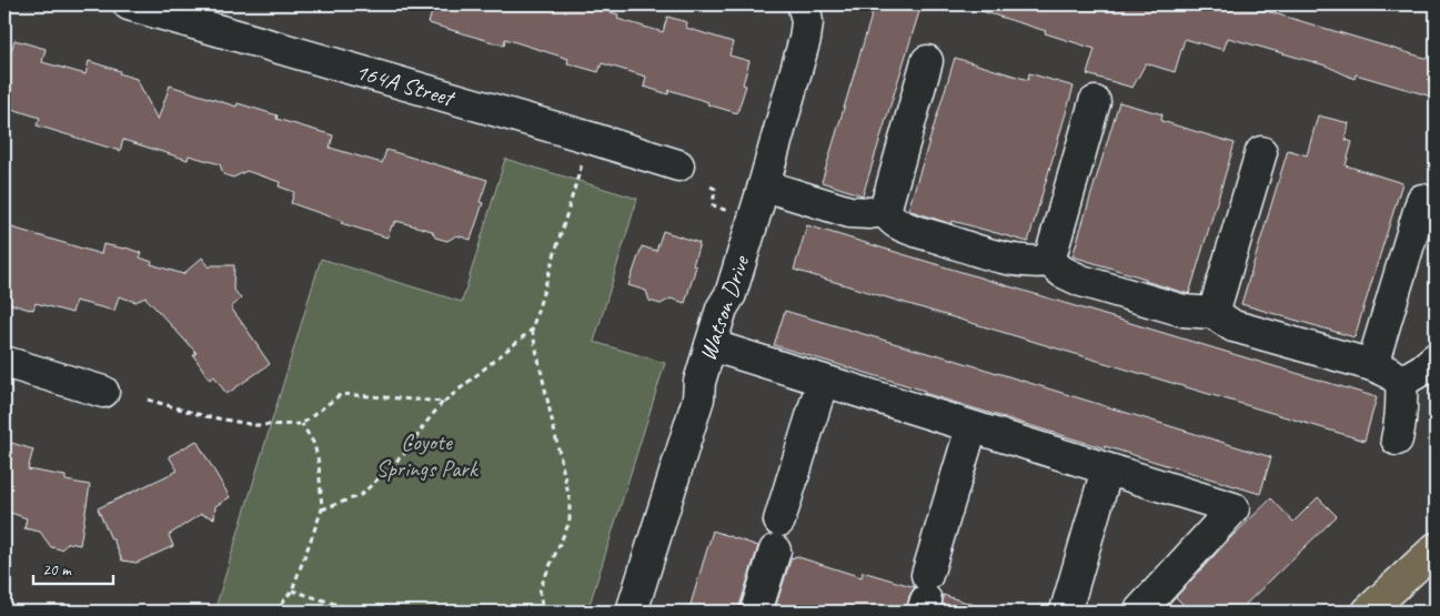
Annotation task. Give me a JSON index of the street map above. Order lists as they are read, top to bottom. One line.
{"streets":{"street":["164A Street","Watson Drive"]},"parks":["Coyote Springs Park"],"scale_bar":"20 m"}
